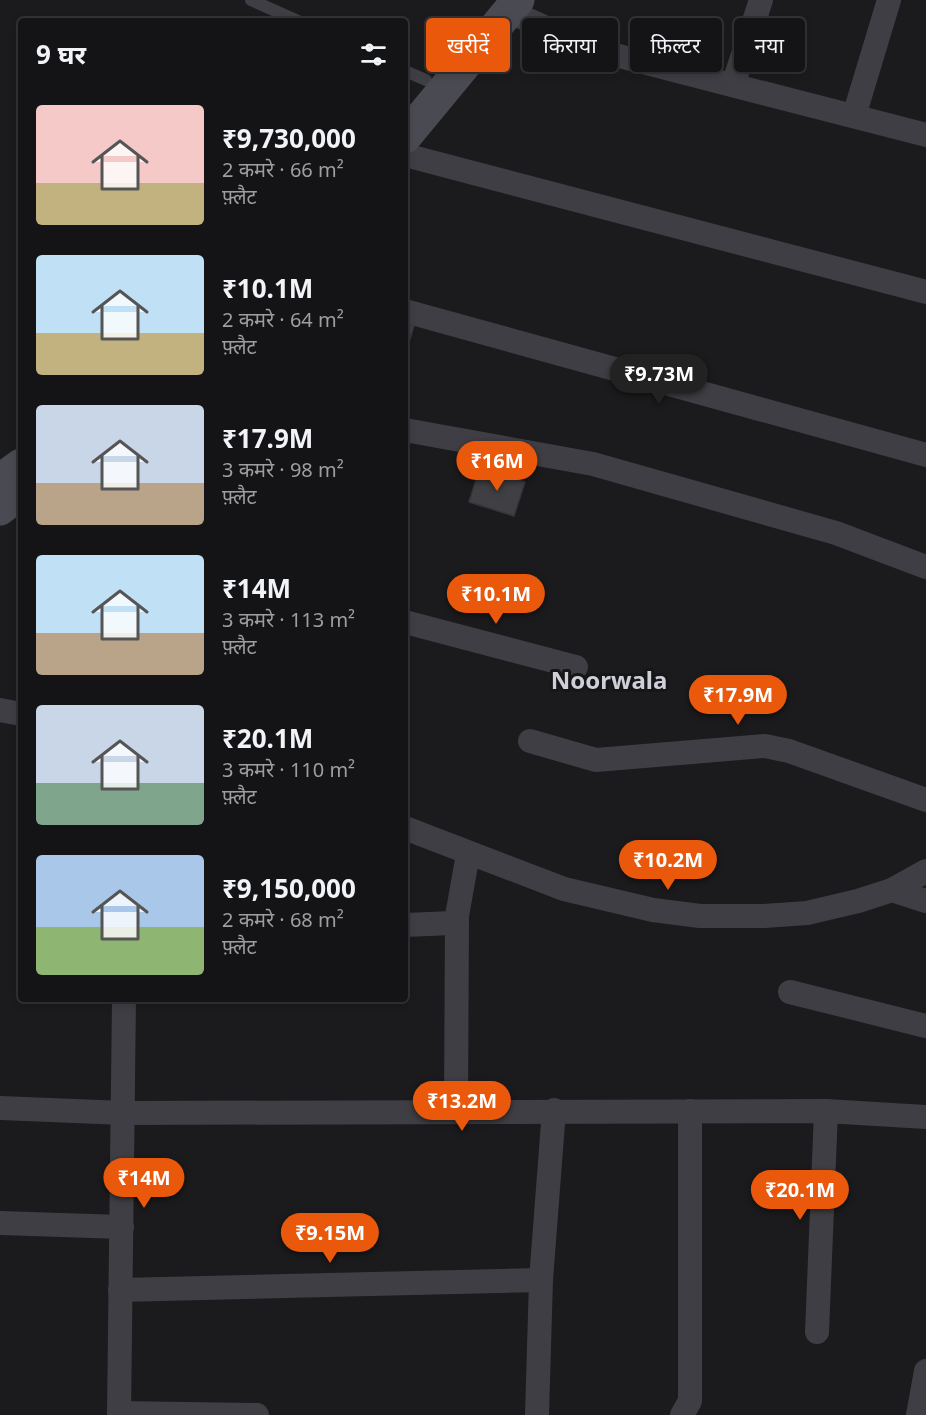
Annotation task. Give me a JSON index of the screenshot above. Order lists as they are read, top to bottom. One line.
{"districts":["Noorwala"],"page":{"chip":["खरीदें","किराया","फ़िल्टर","नया"],"heading":"9 घर","list":[{"name":"₹9,730,000","note":"2 कमरे · 66 m² · फ़्लैट"},{"name":"₹10.1M","note":"2 कमरे · 64 m² · फ़्लैट"},{"name":"₹17.9M","note":"3 कमरे · 98 m² · फ़्लैट"},{"name":"₹14M","note":"3 कमरे · 113 m² · फ़्लैट"},{"name":"₹20.1M","note":"3 कमरे · 110 m² · फ़्लैट"},{"name":"₹9,150,000","note":"2 कमरे · 68 m² · फ़्लैट"}],"price":["₹9.73M","₹16M","₹10.1M","₹17.9M","₹10.2M","₹13.2M","₹14M","₹20.1M","₹9.15M"]}}
